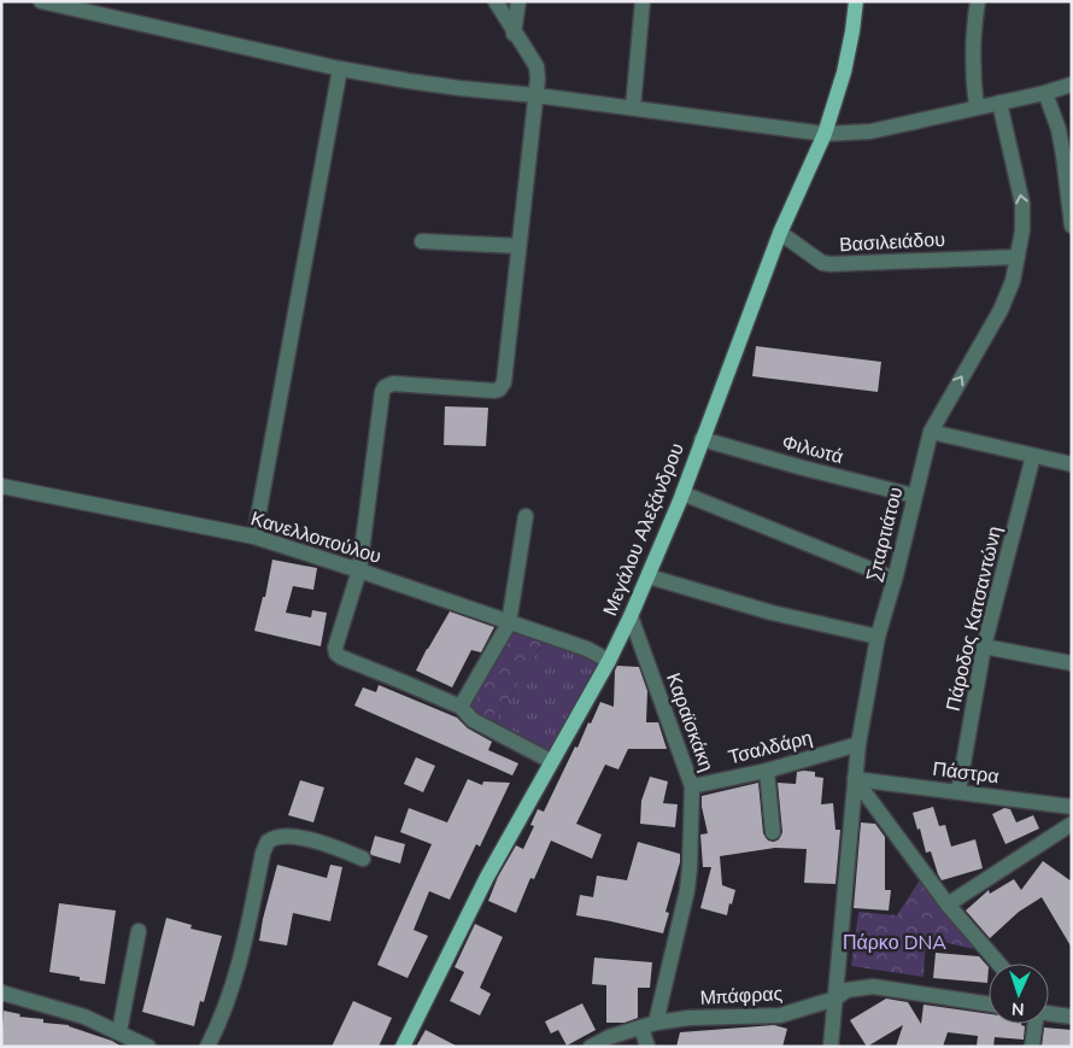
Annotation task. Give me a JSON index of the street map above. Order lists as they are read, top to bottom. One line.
{"streets":{"main road":["Μεγάλου Αλεξάνδρου"],"street":["Βασιλειάδου","Φιλωτά","Σπαρτιάτου","Κανελλοπούλου","Πάροδος Κατσαντώνη","Καραϊσκάκη","Τσαλδάρη","Πάστρα","Μπάφρας"]},"crossings":[["Βασιλειάδου","Μεγάλου Αλεξάνδρου"],["Βασιλειάδου","Σπαρτιάτου"],["Φιλωτά","Μεγάλου Αλεξάνδρου"],["Φιλωτά","Σπαρτιάτου"],["Μεγάλου Αλεξάνδρου","Κανελλοπούλου"],["Μεγάλου Αλεξάνδρου","Καραϊσκάκη"],["Σπαρτιάτου","Τσαλδάρη"],["Σπαρτιάτου","Πάστρα"],["Σπαρτιάτου","Μπάφρας"],["Πάροδος Κατσαντώνη","Πάστρα"],["Καραϊσκάκη","Τσαλδάρη"],["Καραϊσκάκη","Μπάφρας"]],"parks":["Πάρκο DNA"],"north":"bottom"}
